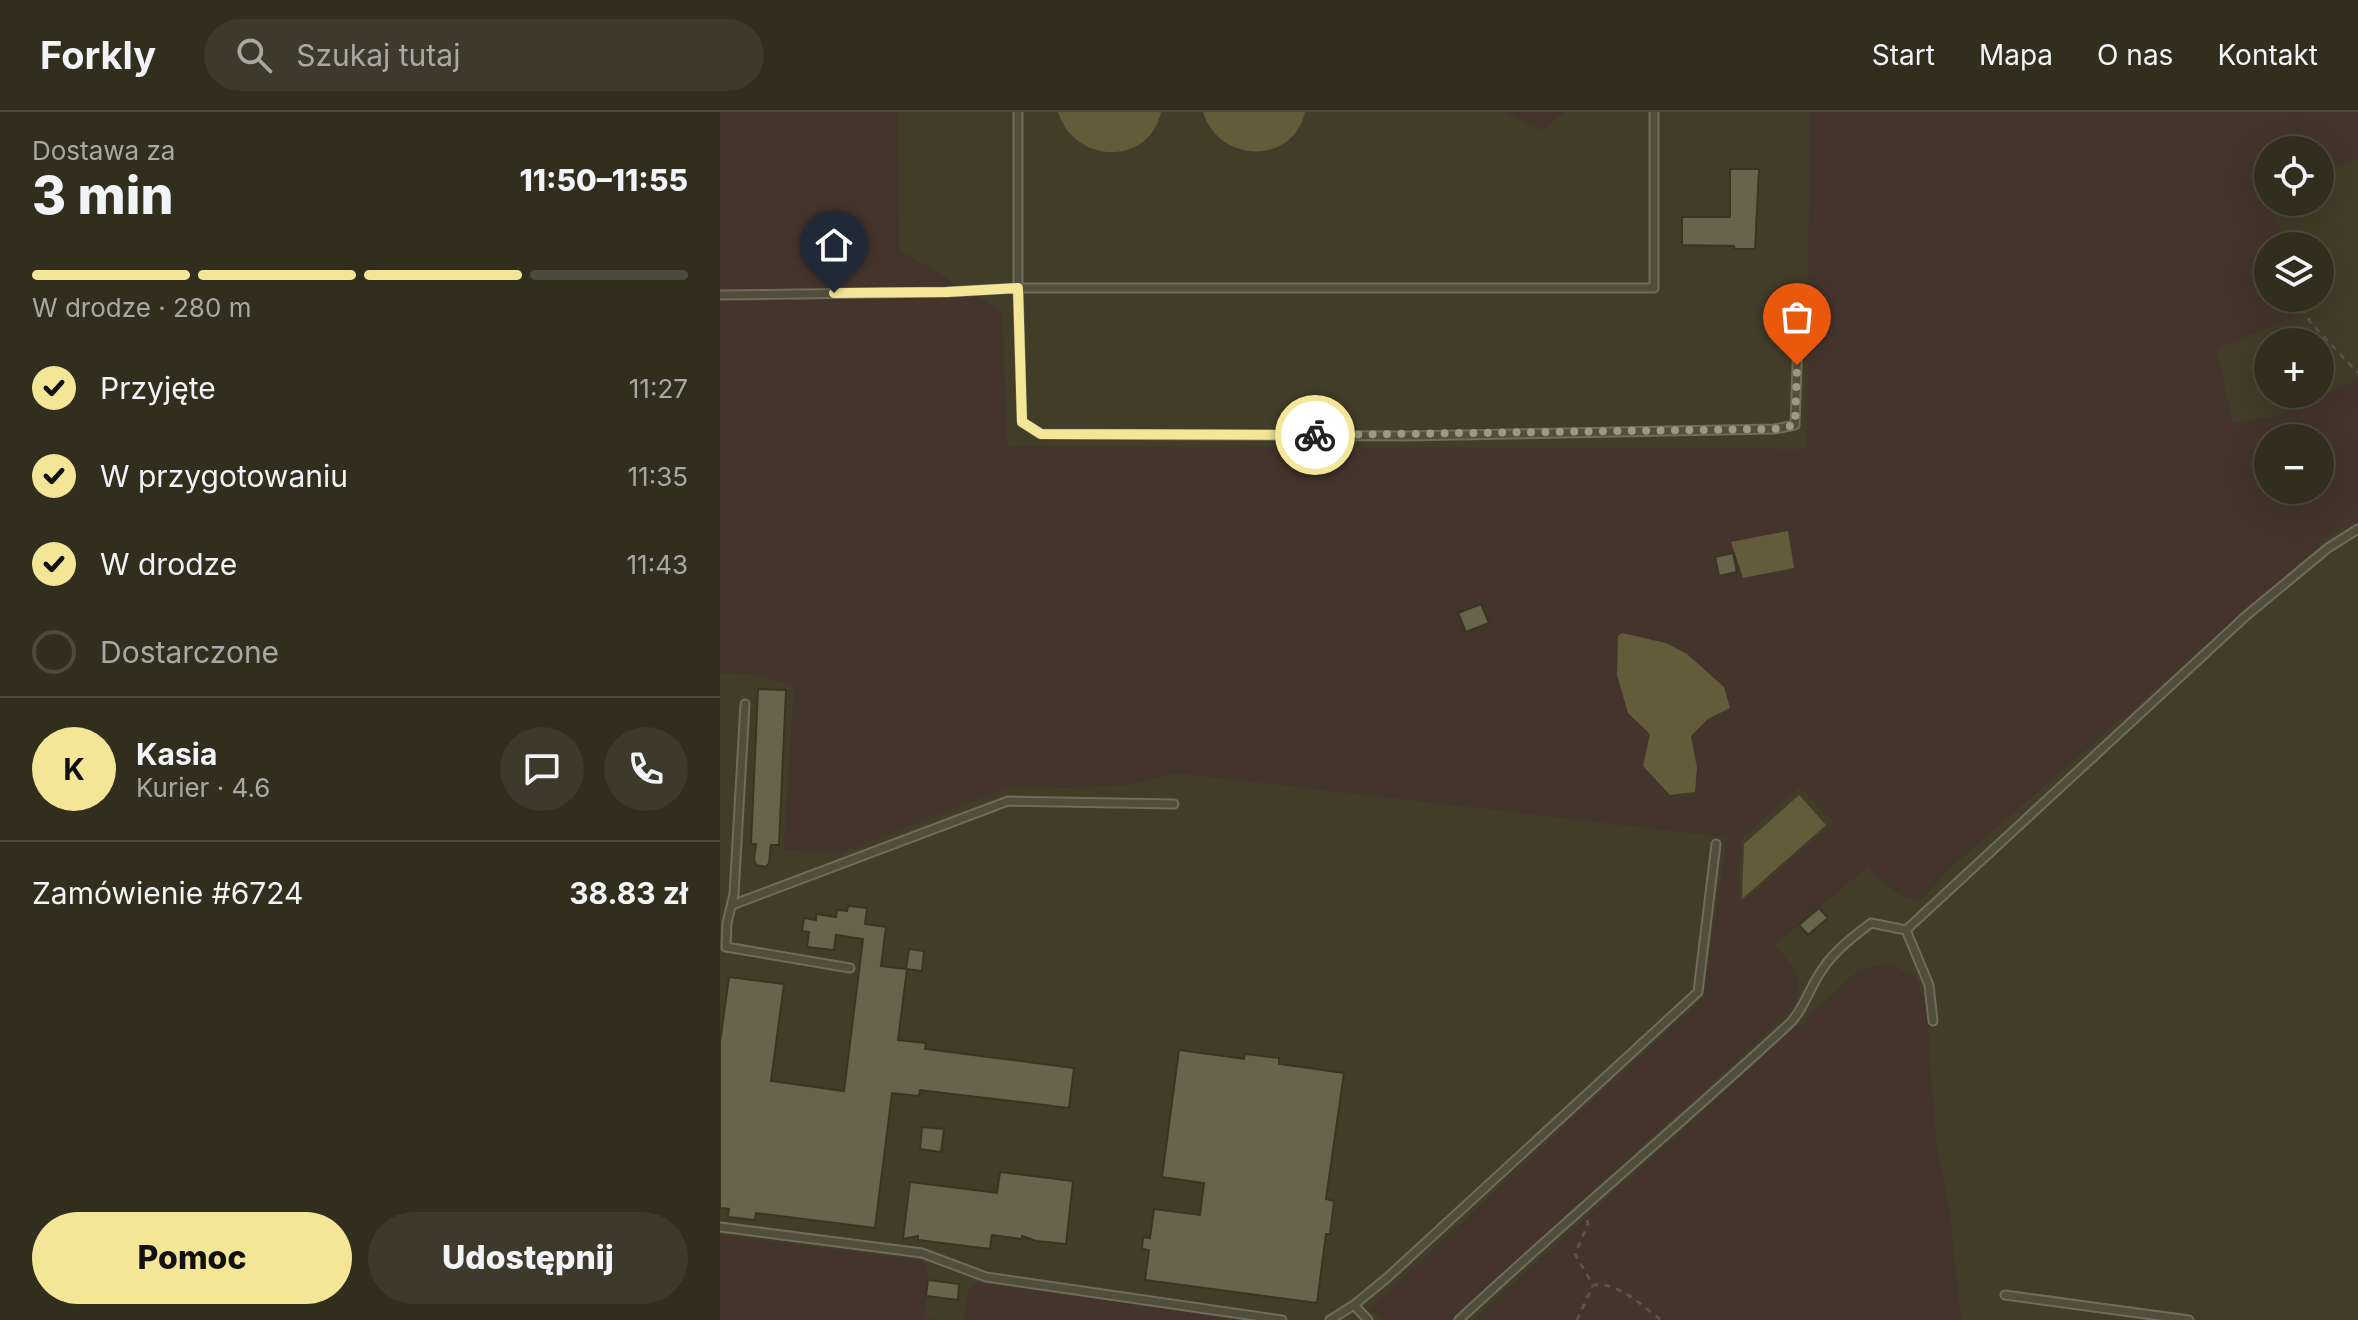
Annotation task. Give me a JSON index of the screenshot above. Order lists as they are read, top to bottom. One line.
{"page":{"header":"Forkly","search":"Szukaj tutaj","nav":["Start","Mapa","O nas","Kontakt"],"heading":["3 min","Dostawa za","11:50–11:55"],"panel":["Kasia","Kurier · 4.6","Zamówienie #6724","38.83 zł"],"map_buttons":["+","−"],"bar":"W drodze · 280 m","list":[["Przyjęte","11:27"],["W przygotowaniu","11:35"],["W drodze","11:43"],"Dostarczone"],"round":"K","buttons":["Pomoc","Udostępnij"]}}
